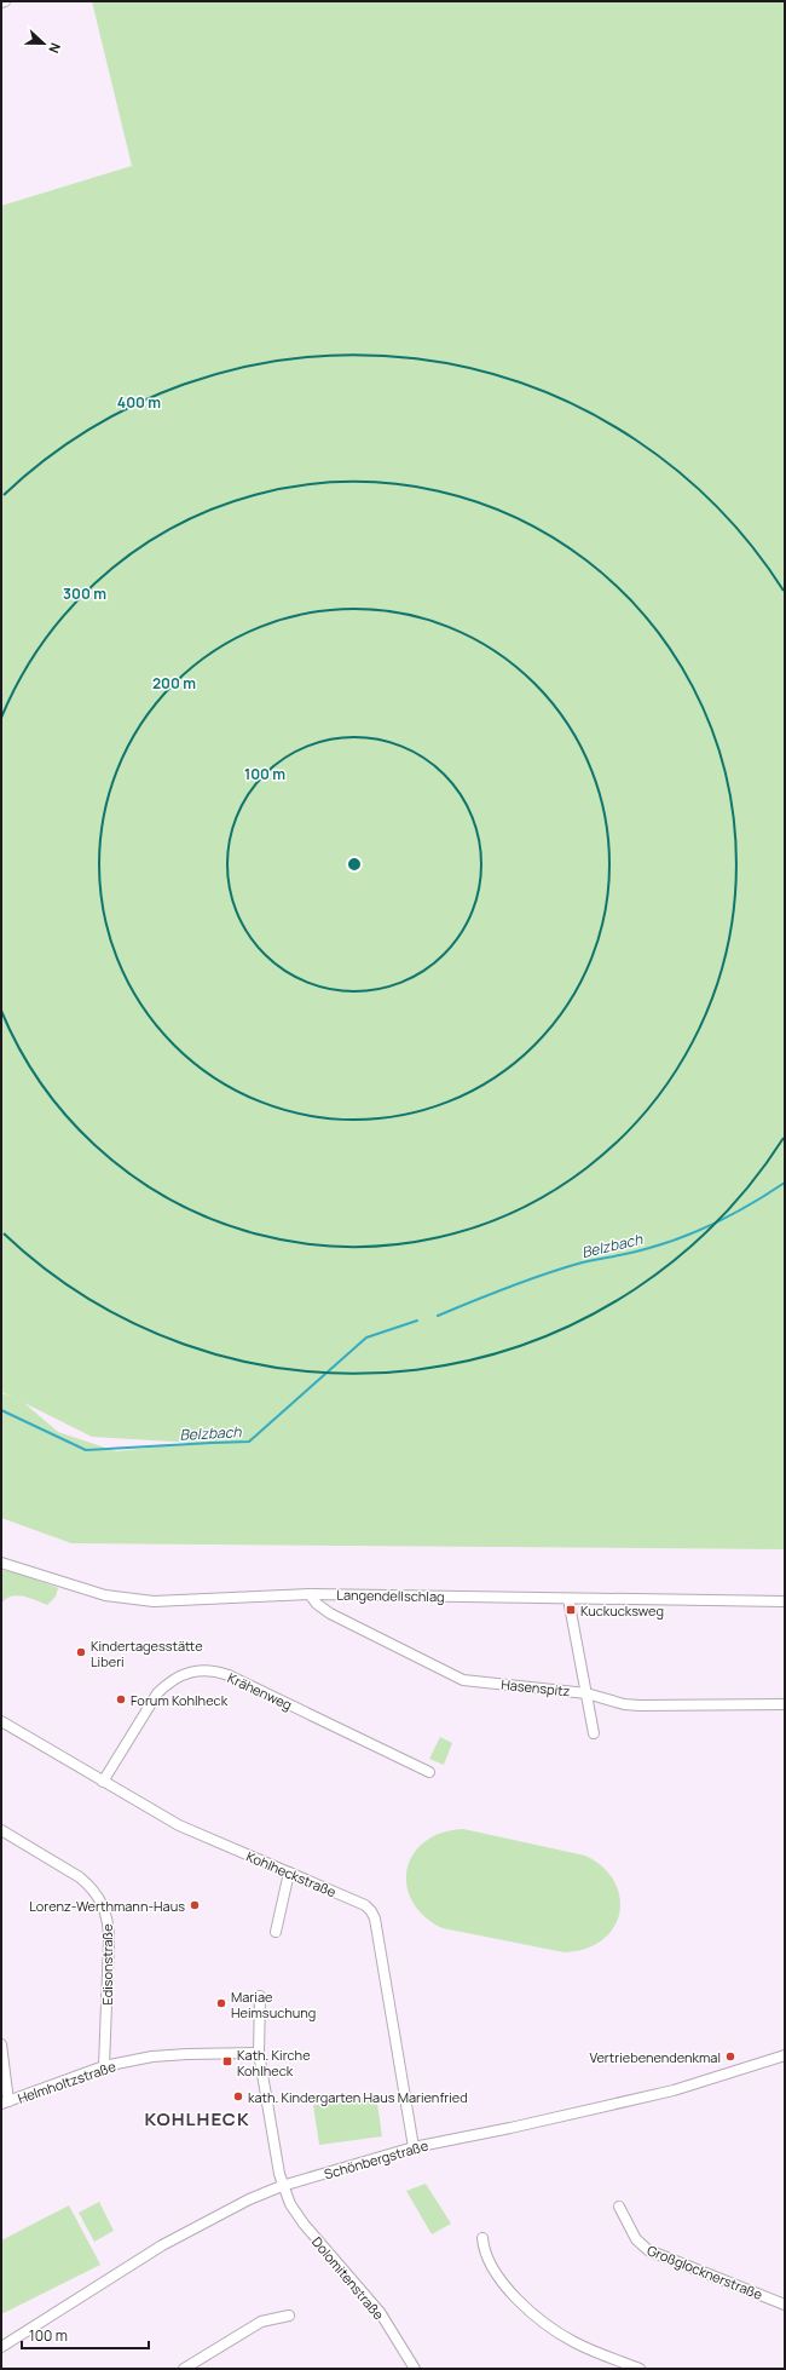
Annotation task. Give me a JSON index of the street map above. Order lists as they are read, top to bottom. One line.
{"streets":{"street":["Langendellschlag","Hasenspitz","Krähenweg","Kohlheckstraße","Edisonstraße","Helmholtzstraße","Schönbergstraße","Großglocknerstraße","Dolomitenstraße"]},"crossings":[["Langendellschlag","Hasenspitz"],["Krähenweg","Kohlheckstraße"],["Kohlheckstraße","Schönbergstraße"],["Edisonstraße","Helmholtzstraße"],["Schönbergstraße","Dolomitenstraße"]],"districts":["KOHLHECK"],"water":["Belzbach"],"places":{"transit":["Kuckucksweg","Kath. Kirche Kohlheck"],"other":["Kindertagesstätte Liberi","Forum Kohlheck","Lorenz-Werthmann-Haus","Mariae Heimsuchung","Vertriebenendenkmal","kath. Kindergarten Haus Marienfried"]},"scale_bar":"100 m","north":"right","rings":["400 m","300 m","200 m","100 m"]}
